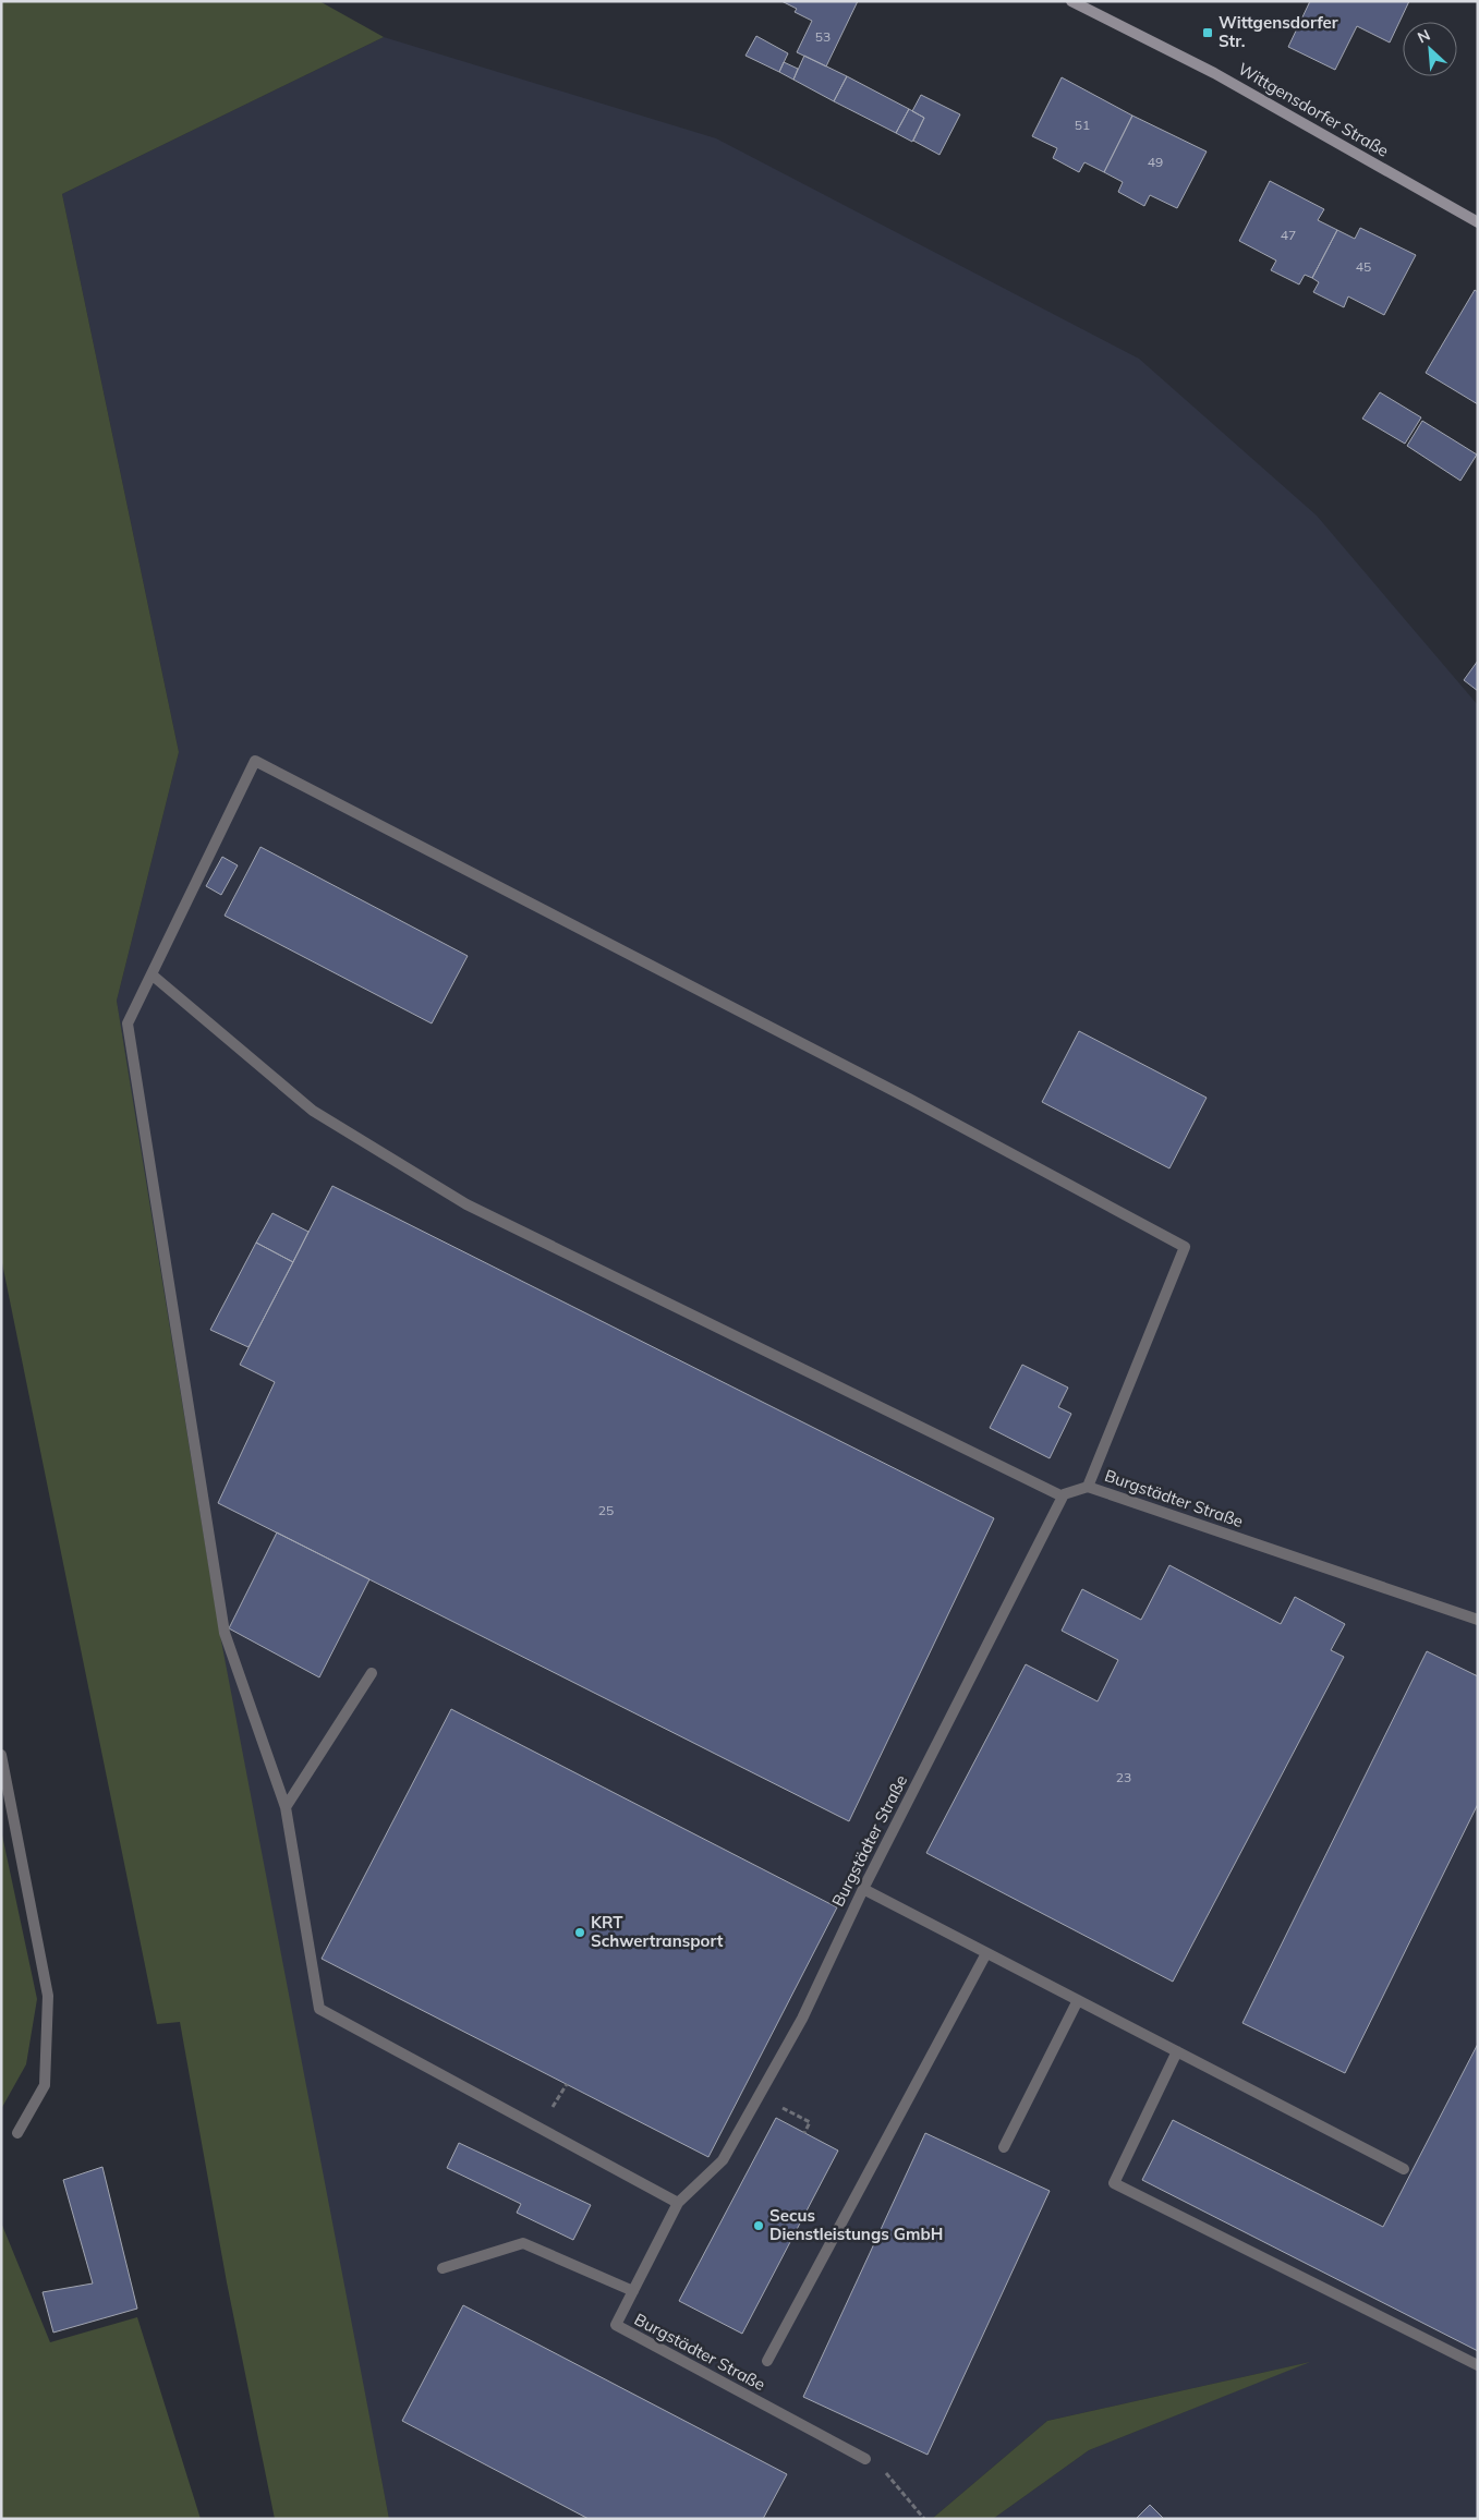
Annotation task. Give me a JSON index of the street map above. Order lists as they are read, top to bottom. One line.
{"streets":{"street":["Wittgensdorfer Straße"],"lane":["Burgstädter Straße"]},"places":{"transit":["Wittgensdorfer Str."],"other":["KRT Schwertransport","Secus Dienstleistungs GmbH"]},"house_numbers":["53","51","49","47","45","25","23"],"north":"top left"}
